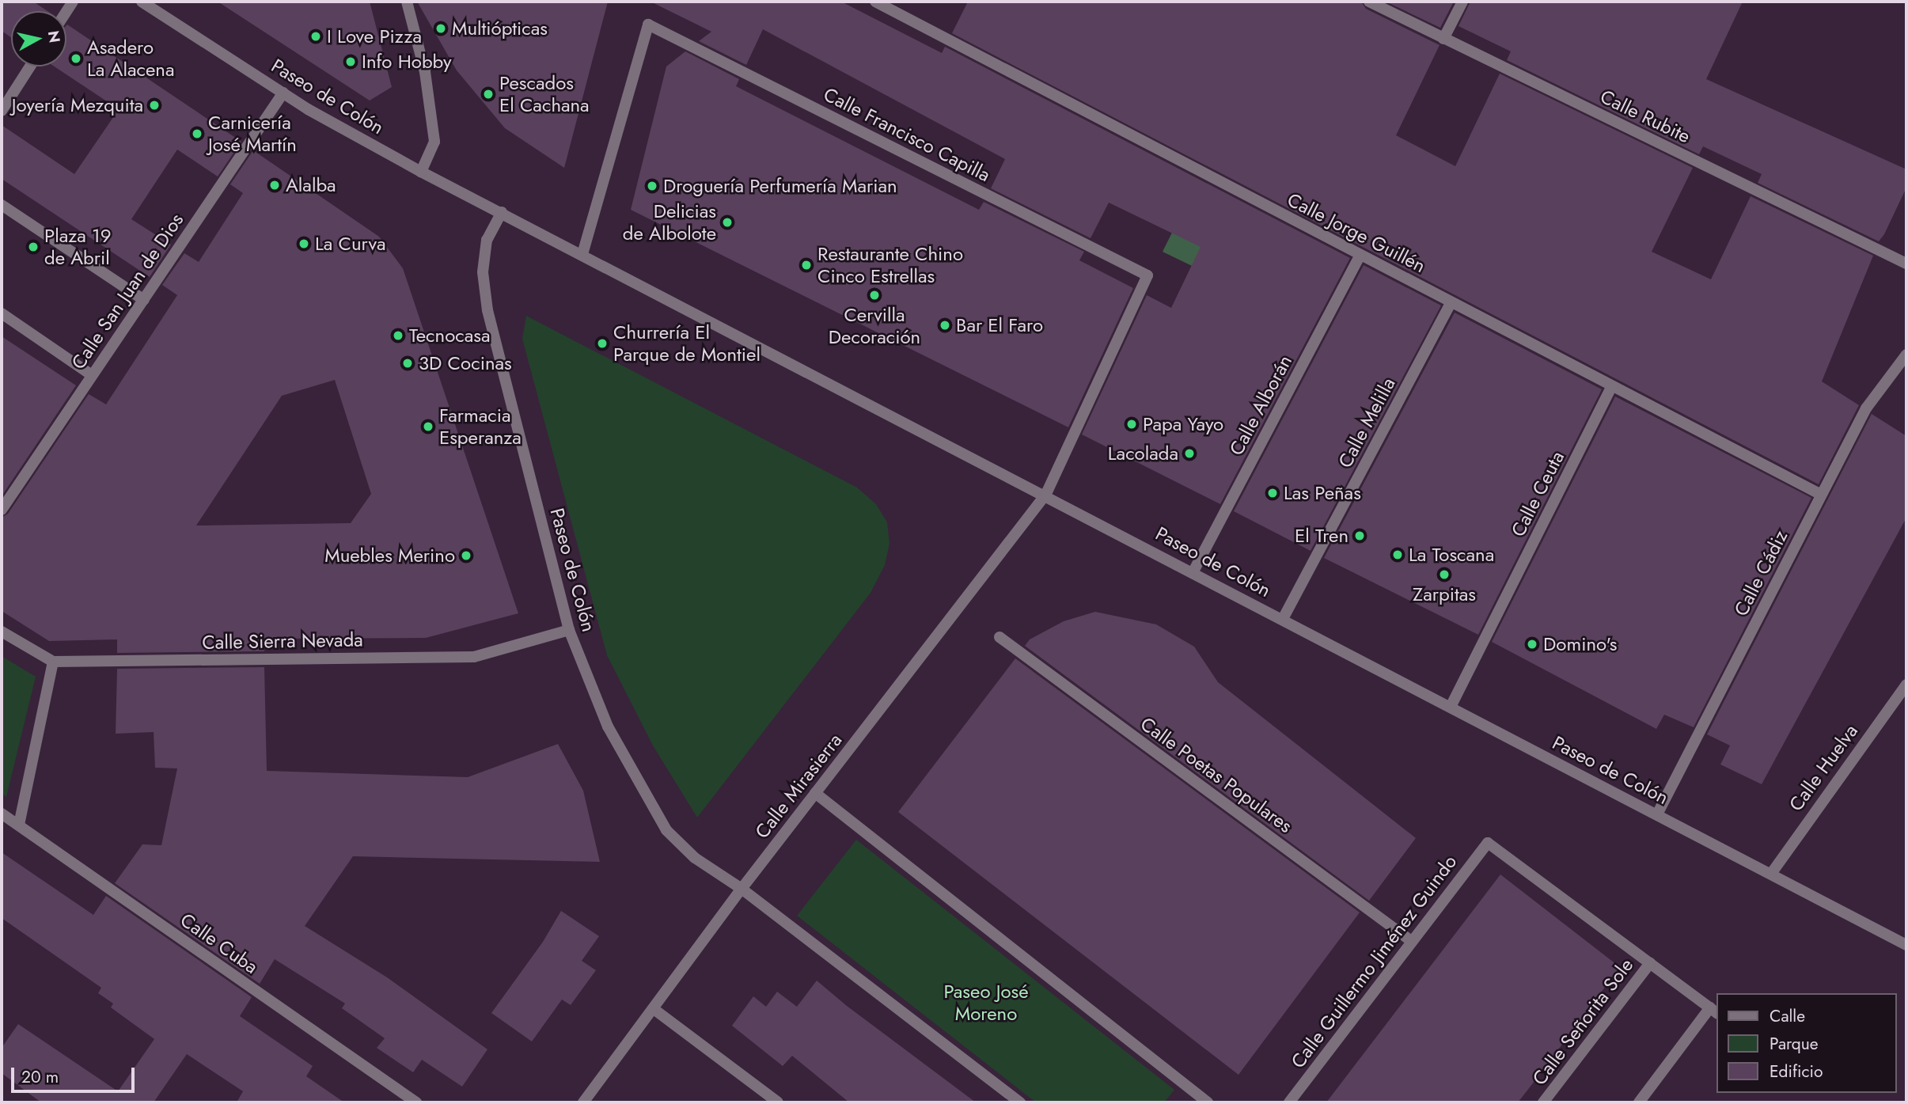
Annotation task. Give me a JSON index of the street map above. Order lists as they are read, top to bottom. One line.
{"streets":{"street":["Paseo de Colón","Calle Rubite","Calle Francisco Capilla","Calle Jorge Guillén","Calle San Juan de Dios","Calle Alborán","Calle Melilla","Calle Ceuta","Calle Cádiz","Calle Sierra Nevada","Calle Huelva","Calle Poetas Populares","Calle Mirasierra","Calle Cuba","Calle Guillermo Jiménez Guindo","Calle Señorita Sole"]},"crossings":[["Paseo de Colón","Calle Francisco Capilla"],["Paseo de Colón","Calle San Juan de Dios"],["Paseo de Colón","Calle Alborán"],["Paseo de Colón","Calle Melilla"],["Paseo de Colón","Calle Ceuta"],["Paseo de Colón","Calle Cádiz"],["Paseo de Colón","Calle Sierra Nevada"],["Paseo de Colón","Calle Huelva"],["Paseo de Colón","Calle Mirasierra"],["Calle Francisco Capilla","Calle Mirasierra"],["Calle Jorge Guillén","Calle Alborán"],["Calle Jorge Guillén","Calle Melilla"],["Calle Jorge Guillén","Calle Ceuta"],["Calle Jorge Guillén","Calle Cádiz"],["Calle Poetas Populares","Calle Guillermo Jiménez Guindo"],["Calle Guillermo Jiménez Guindo","Calle Señorita Sole"]],"parks":["Paseo José Moreno"],"places":["Multiópticas","I Love Pizza","Asadero La Alacena","Info Hobby","Pescados El Cachana","Joyería Mezquita","Carnicería José Martín","Alalba","Droguería Perfumería Marian","Delicias de Albolote","La Curva","Plaza 19 de Abril","Restaurante Chino Cinco Estrellas","Cervilla Decoración","Bar El Faro","Tecnocasa","Churrería El Parque de Montiel","3D Cocinas","Papa Yayo","Farmacia Esperanza","Lacolada","Las Peñas","El Tren","La Toscana","Muebles Merino","Zarpitas","Domino's"],"legend":["Calle","Parque","Edificio"],"scale_bar":"20 m","north":"right"}
